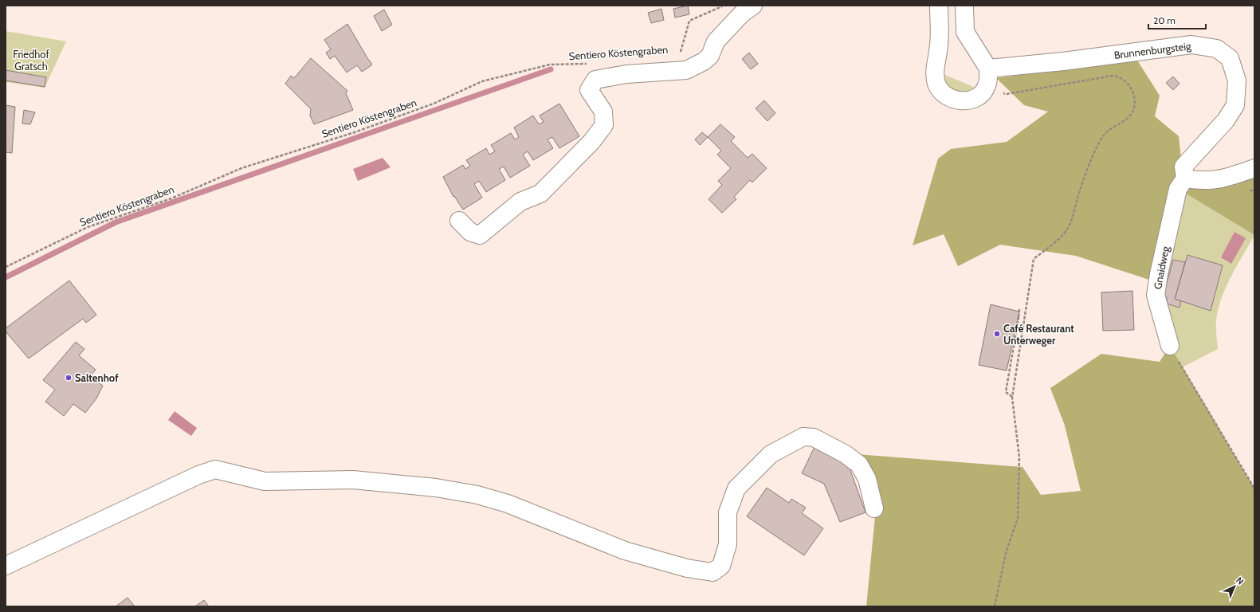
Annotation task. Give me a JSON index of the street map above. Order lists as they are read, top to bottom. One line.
{"streets":{"street":["Brunnenburgsteig","Gnaidweg"],"path":["Sentiero Köstengraben"]},"crossings":[["Brunnenburgsteig","Gnaidweg"]],"parks":["Friedhof Gratsch"],"places":["Café Restaurant Unterweger","Saltenhof"],"scale_bar":"20 m","north":"top right"}
